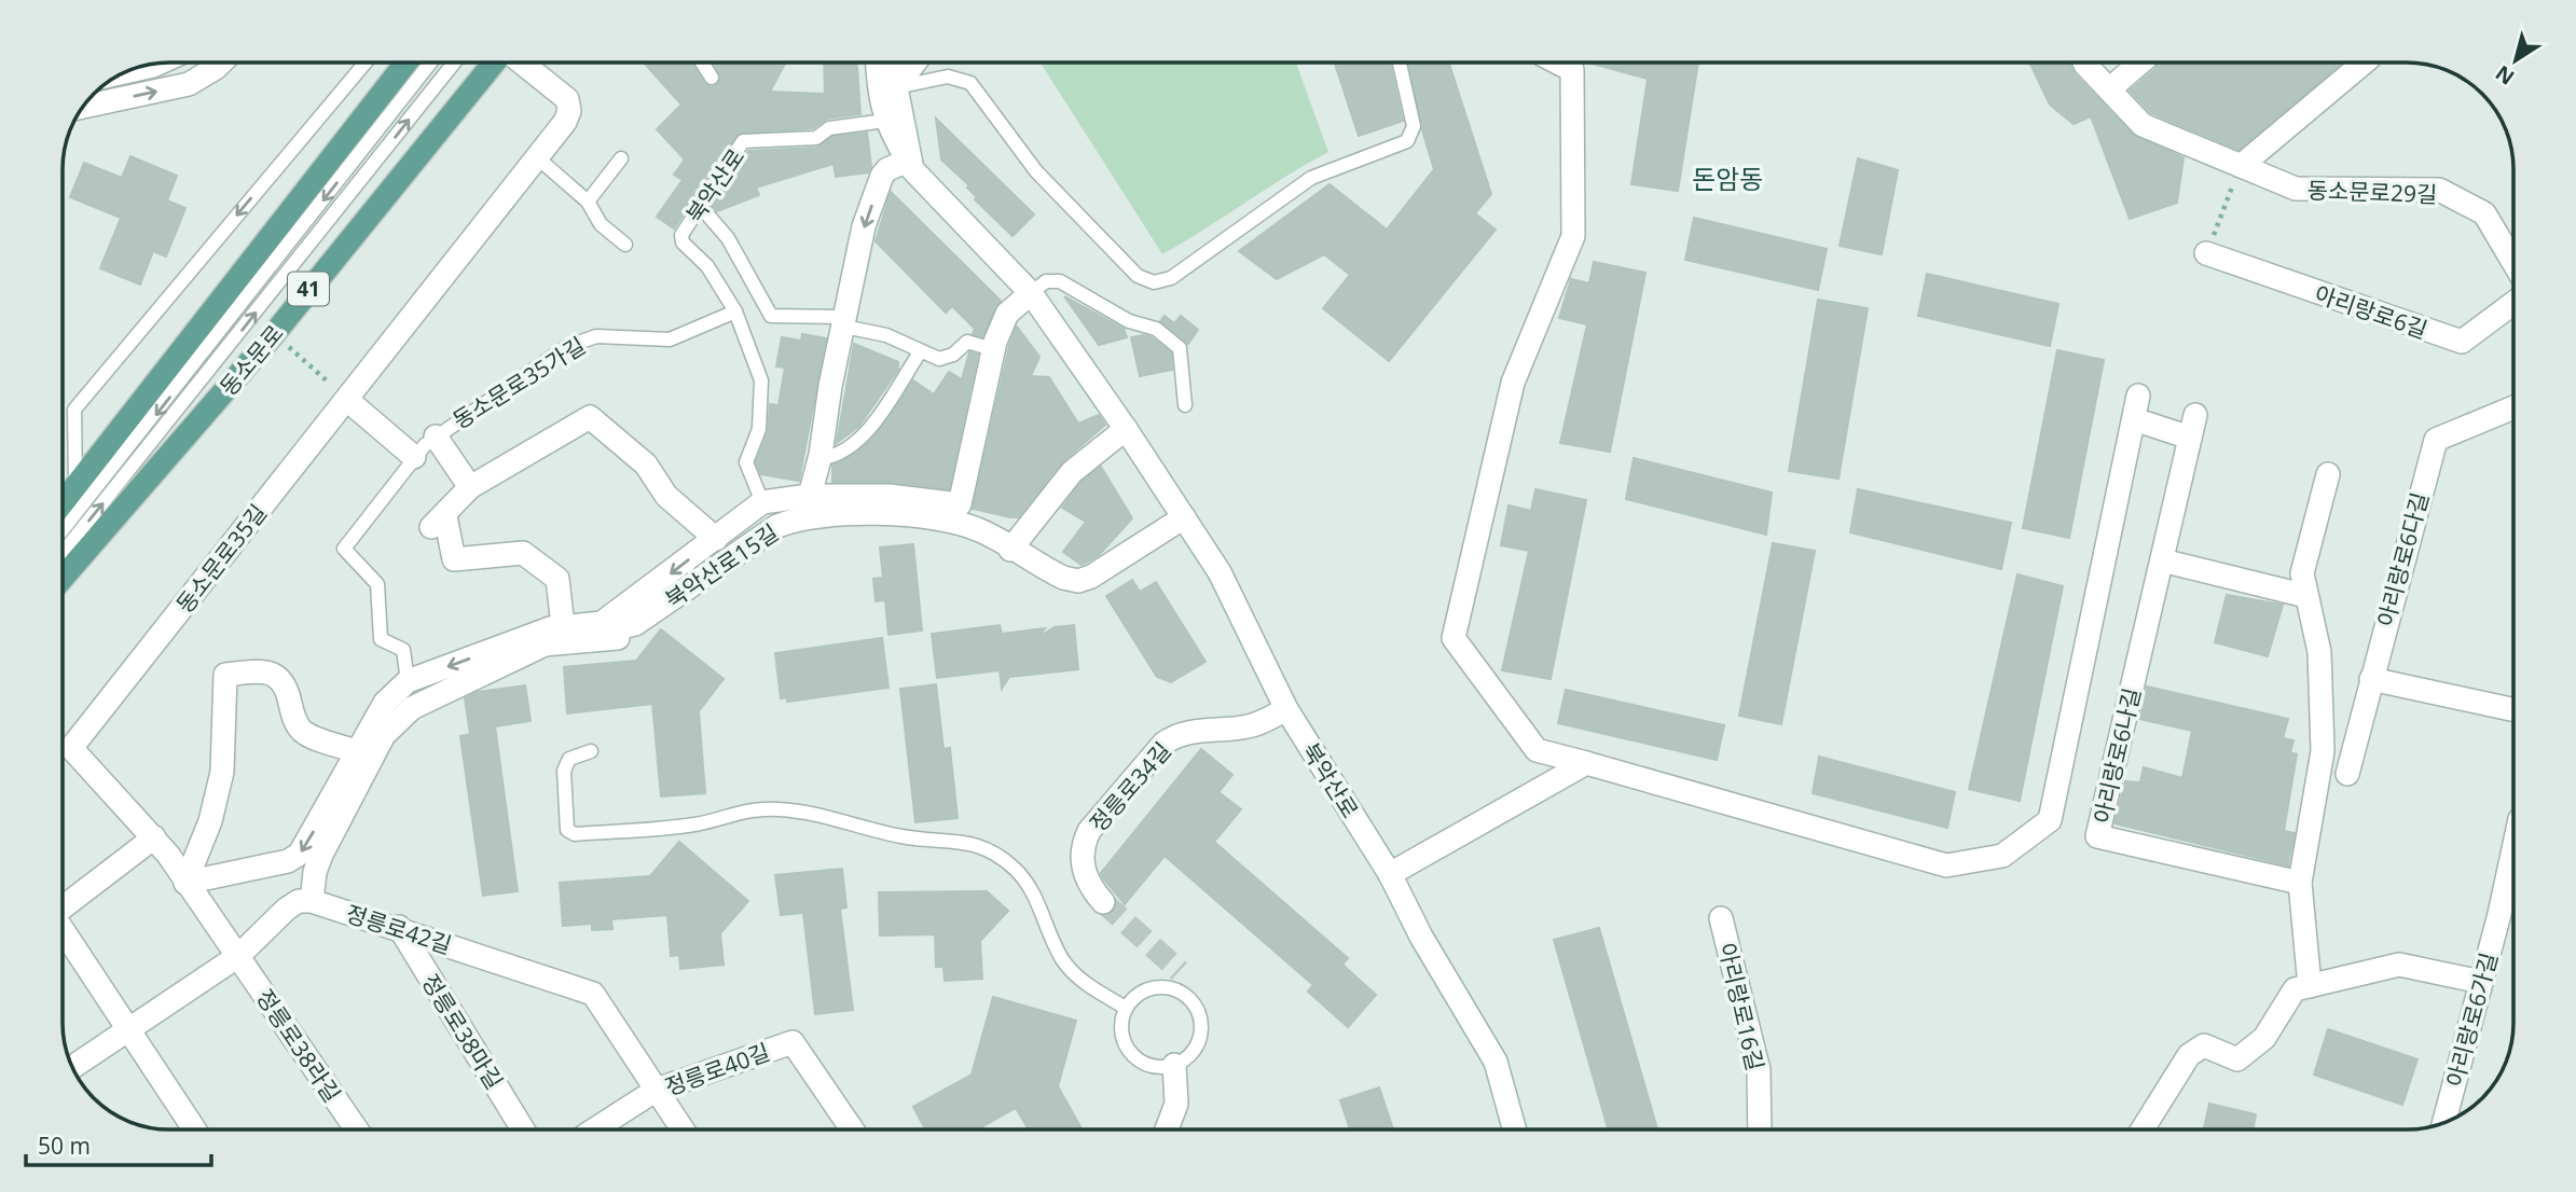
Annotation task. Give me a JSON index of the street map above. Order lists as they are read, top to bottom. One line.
{"streets":{"main road":["41","동소문로"],"street":["북악산로","동소문로29길","아리랑로6길","동소문로35가길","동소문로35길","아리랑로6다길","북악산로15길","아리랑로6나길","정릉로34길","정릉로42길","아리랑로16길","아리랑로6가길","정릉로38마길","정릉로38라길","정릉로40길"]},"crossings":[["북악산로","동소문로35가길"],["북악산로","북악산로15길"],["북악산로","정릉로34길"],["동소문로35가길","북악산로15길"],["동소문로35길","북악산로15길"],["동소문로35길","정릉로38라길"],["정릉로42길","정릉로38마길"],["정릉로42길","정릉로40길"]],"districts":["돈암동"],"scale_bar":"50 m","north":"bottom left"}
